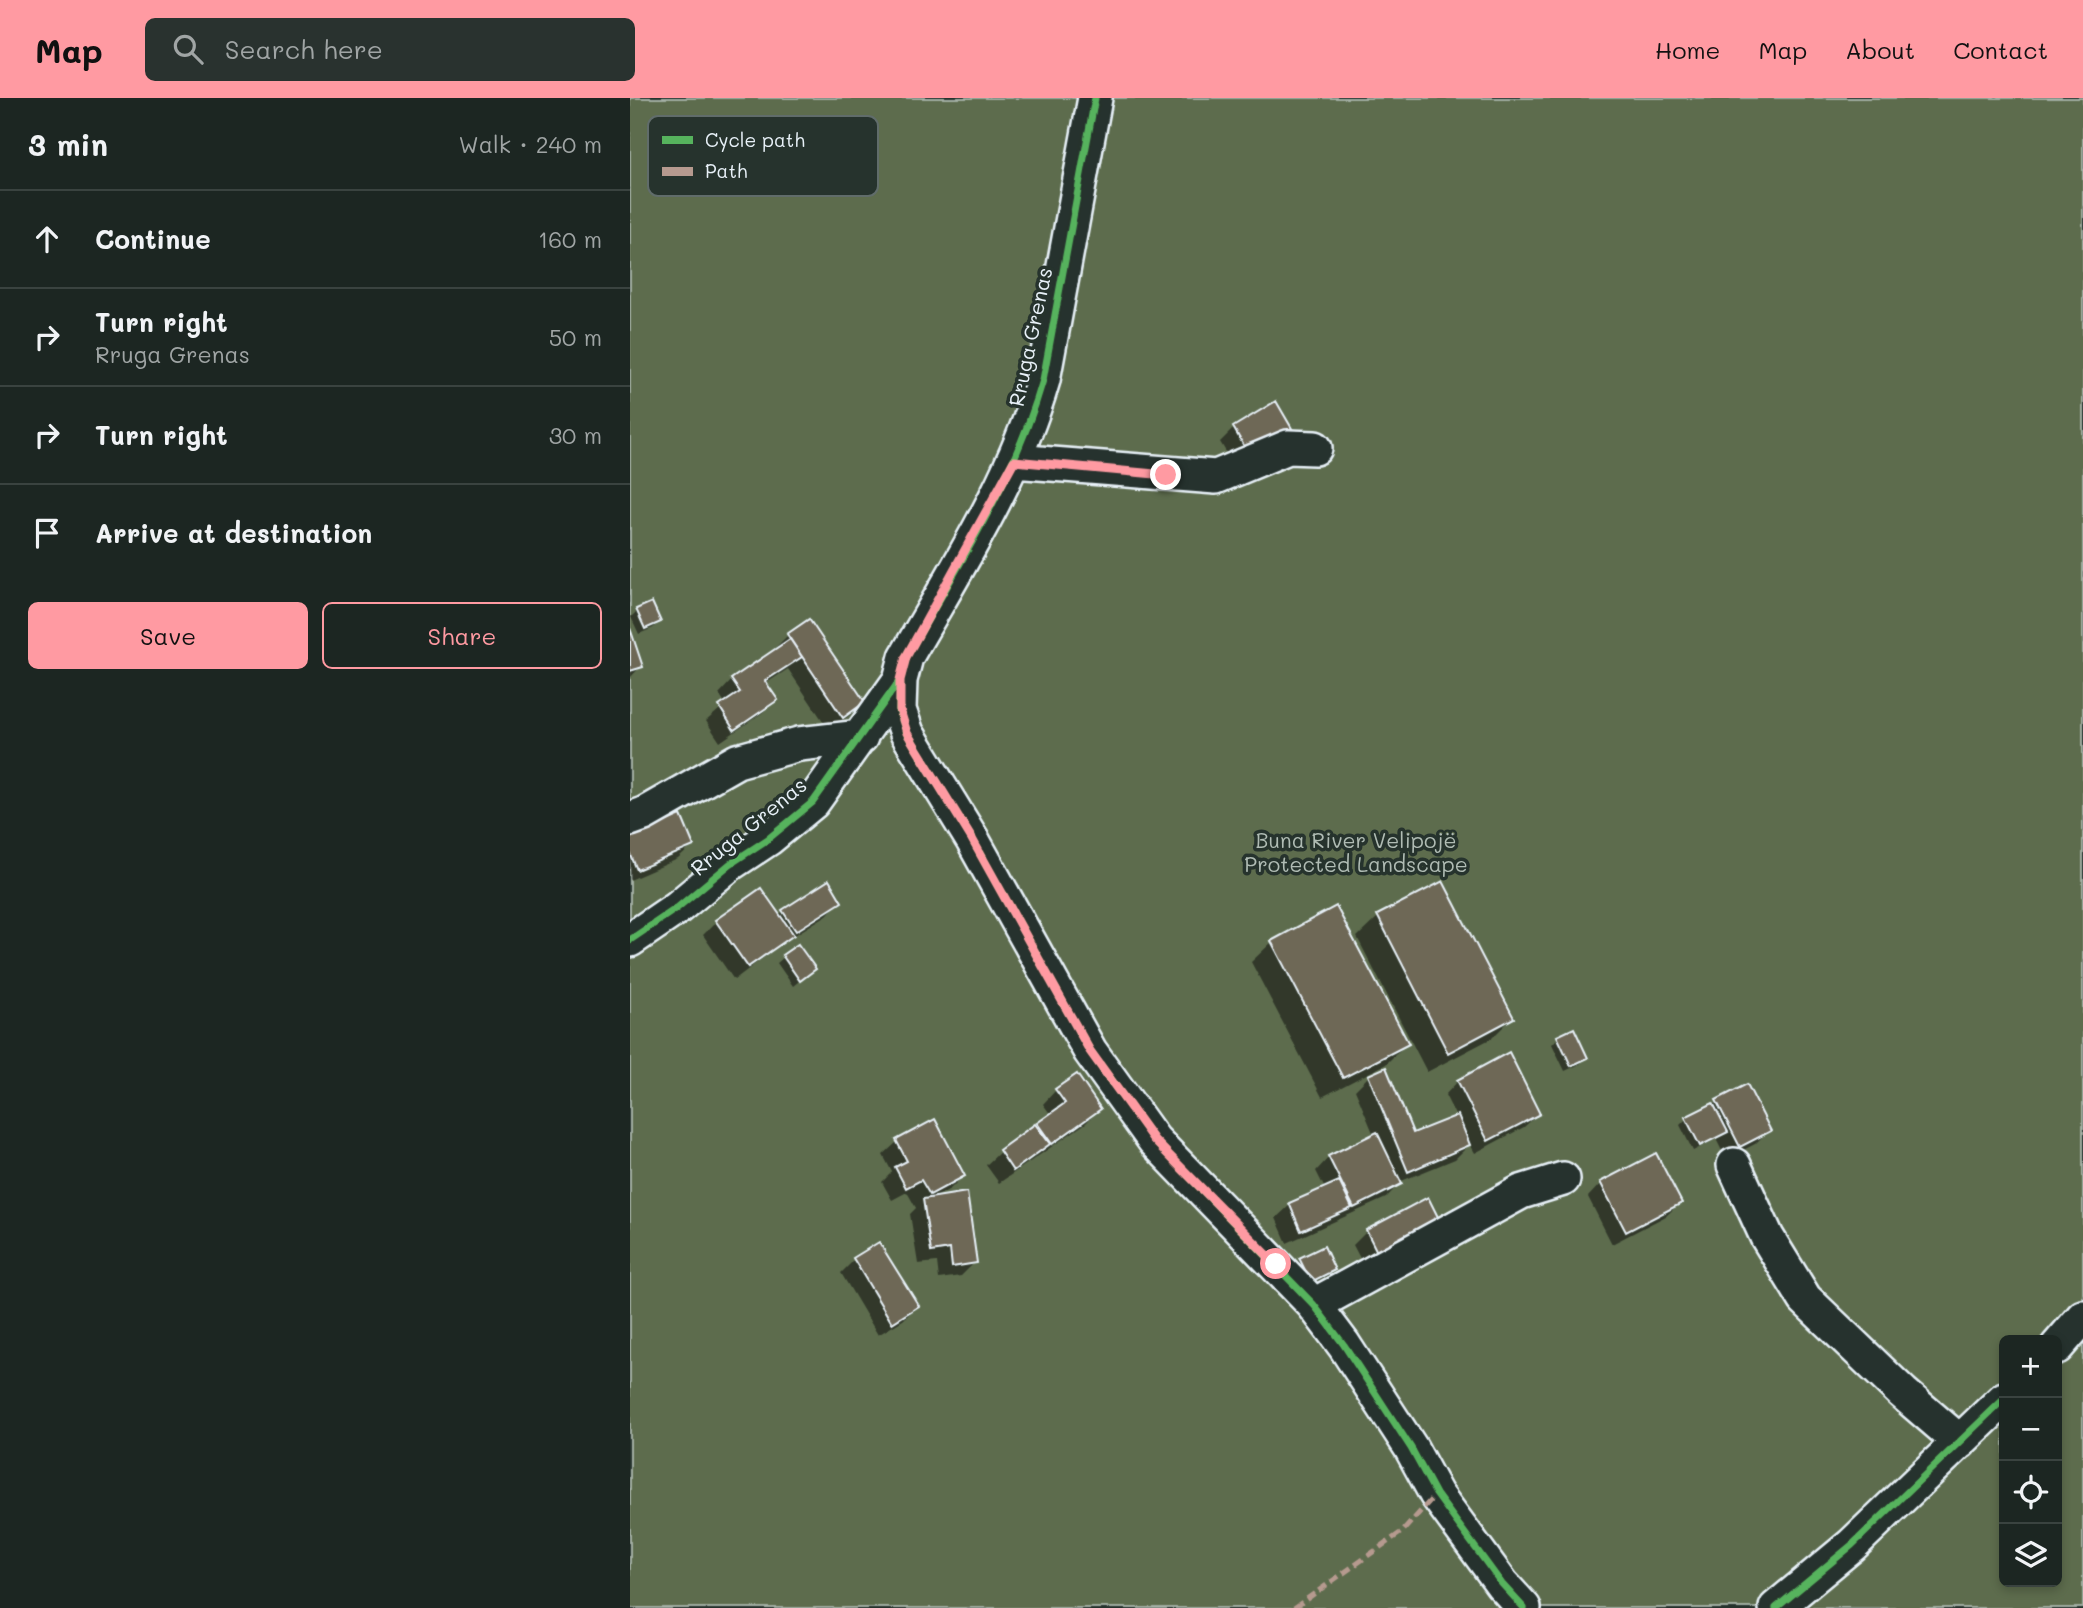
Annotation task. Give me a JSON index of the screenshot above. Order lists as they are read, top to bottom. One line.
{"streets":{"street":["Rruga Grenas"]},"parks":["Buna River Velipojë Protected Landscape"],"legend":["Cycle path","Path"],"page":{"header":"Map","search":"Search here","nav":["Home","Map","About","Contact"],"heading":["3 min","Walk · 240 m"],"list":[["Continue","160 m"],["Turn right","Rruga Grenas","50 m"],["Turn right","30 m"],"Arrive at destination"],"buttons":["Save","Share"],"map_buttons":["+","−"]}}
